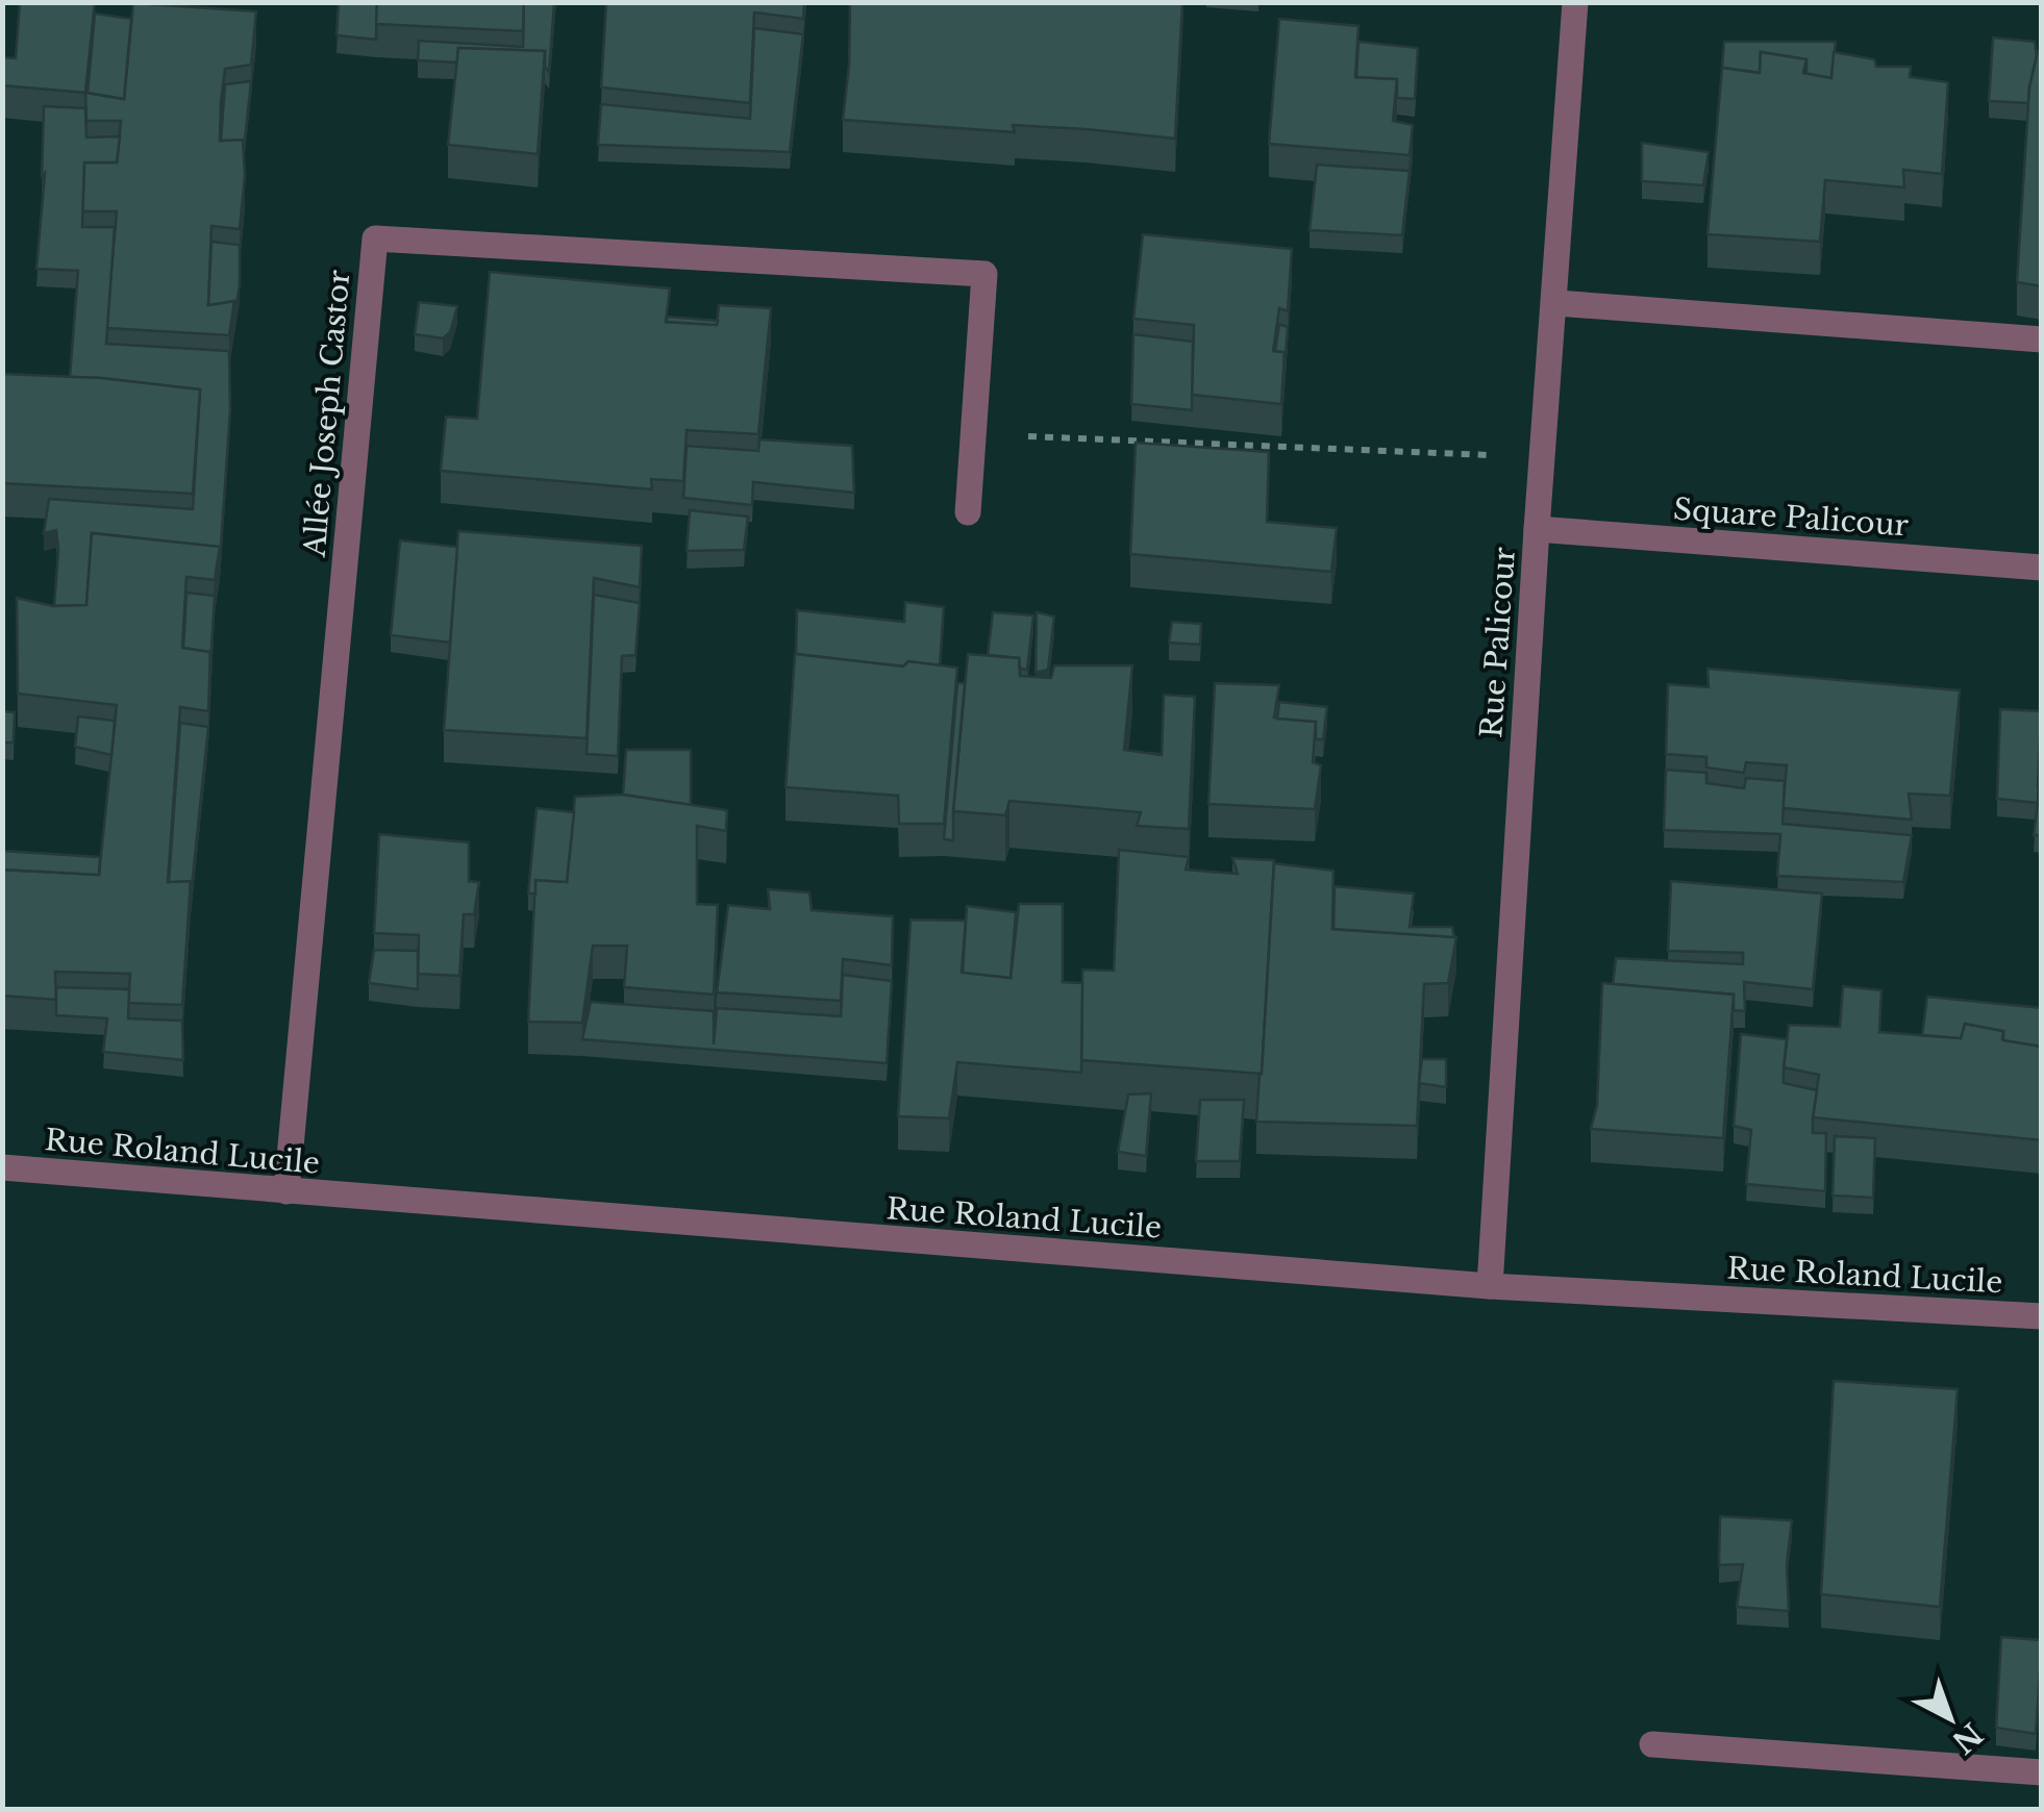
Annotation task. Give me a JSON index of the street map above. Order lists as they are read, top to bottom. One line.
{"streets":{"street":["Allée Joseph Castor","Square Palicour","Rue Palicour","Rue Roland Lucile"]},"crossings":[["Allée Joseph Castor","Rue Roland Lucile"],["Square Palicour","Rue Palicour"],["Rue Palicour","Rue Roland Lucile"]],"north":"bottom right"}
